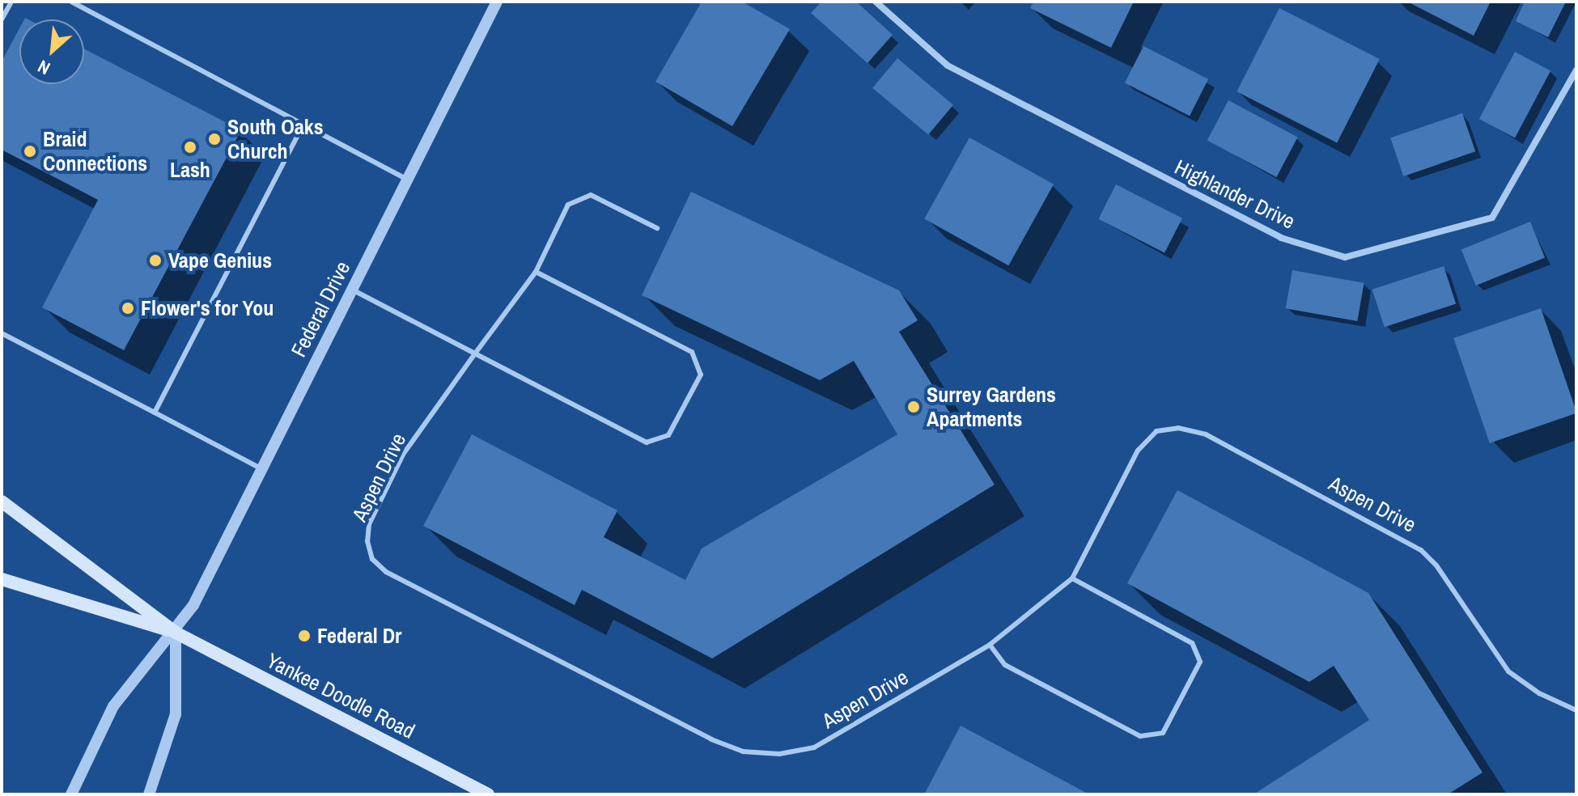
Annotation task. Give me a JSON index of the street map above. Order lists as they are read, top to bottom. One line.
{"streets":{"main road":["Yankee Doodle Road"],"street":["Highlander Drive","Federal Drive"],"lane":["Aspen Drive"]},"crossings":[["Federal Drive","Yankee Doodle Road"]],"places":["South Oaks Church","Lash","Braid Connections","Vape Genius","Flower's for You","Surrey Gardens Apartments","Federal Dr"],"north":"bottom left"}
